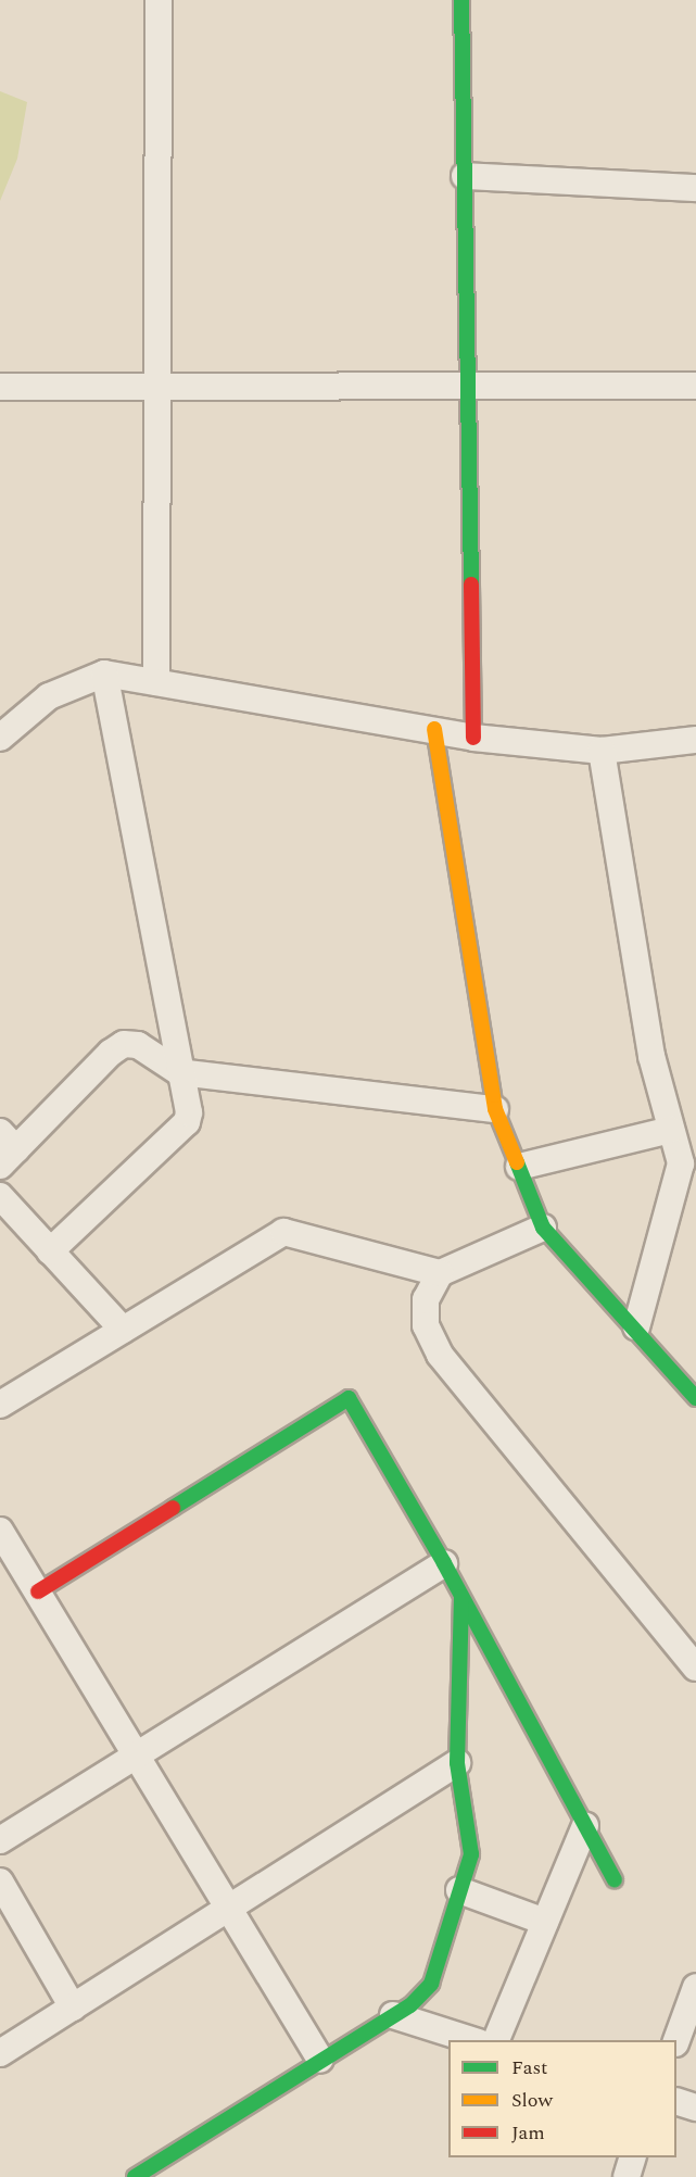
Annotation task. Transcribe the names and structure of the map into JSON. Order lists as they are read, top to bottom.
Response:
{
  "legend": ["Fast", "Slow", "Jam"]
}
